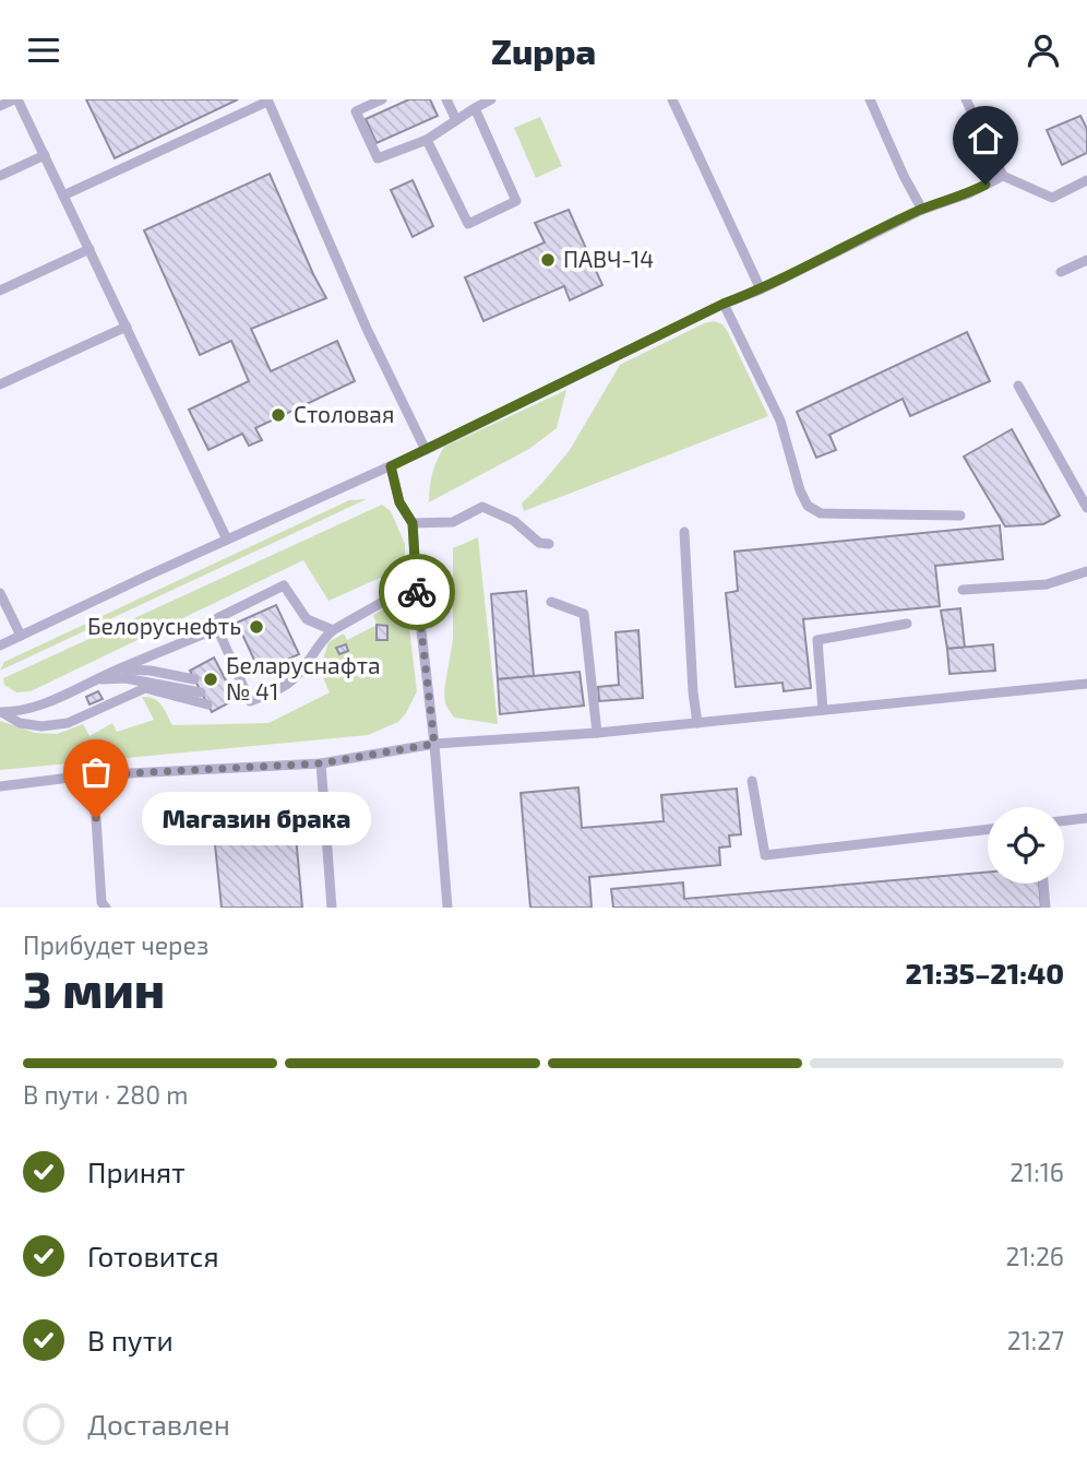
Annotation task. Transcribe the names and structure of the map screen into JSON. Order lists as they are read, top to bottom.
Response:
{
  "places": [
    "ПАВЧ-14",
    "Столовая",
    "Белоруснефть",
    "Беларуснафта № 41",
    "Магазин брака"
  ],
  "page": {
    "header": "Zuppa",
    "bubble": "Магазин брака",
    "heading": ["3 мин", "Прибудет через", "21:35–21:40"],
    "bar": "В пути · 280 m",
    "list": [
      ["Принят", "21:16"],
      ["Готовится", "21:26"],
      ["В пути", "21:27"],
      "Доставлен"
    ]
  }
}
